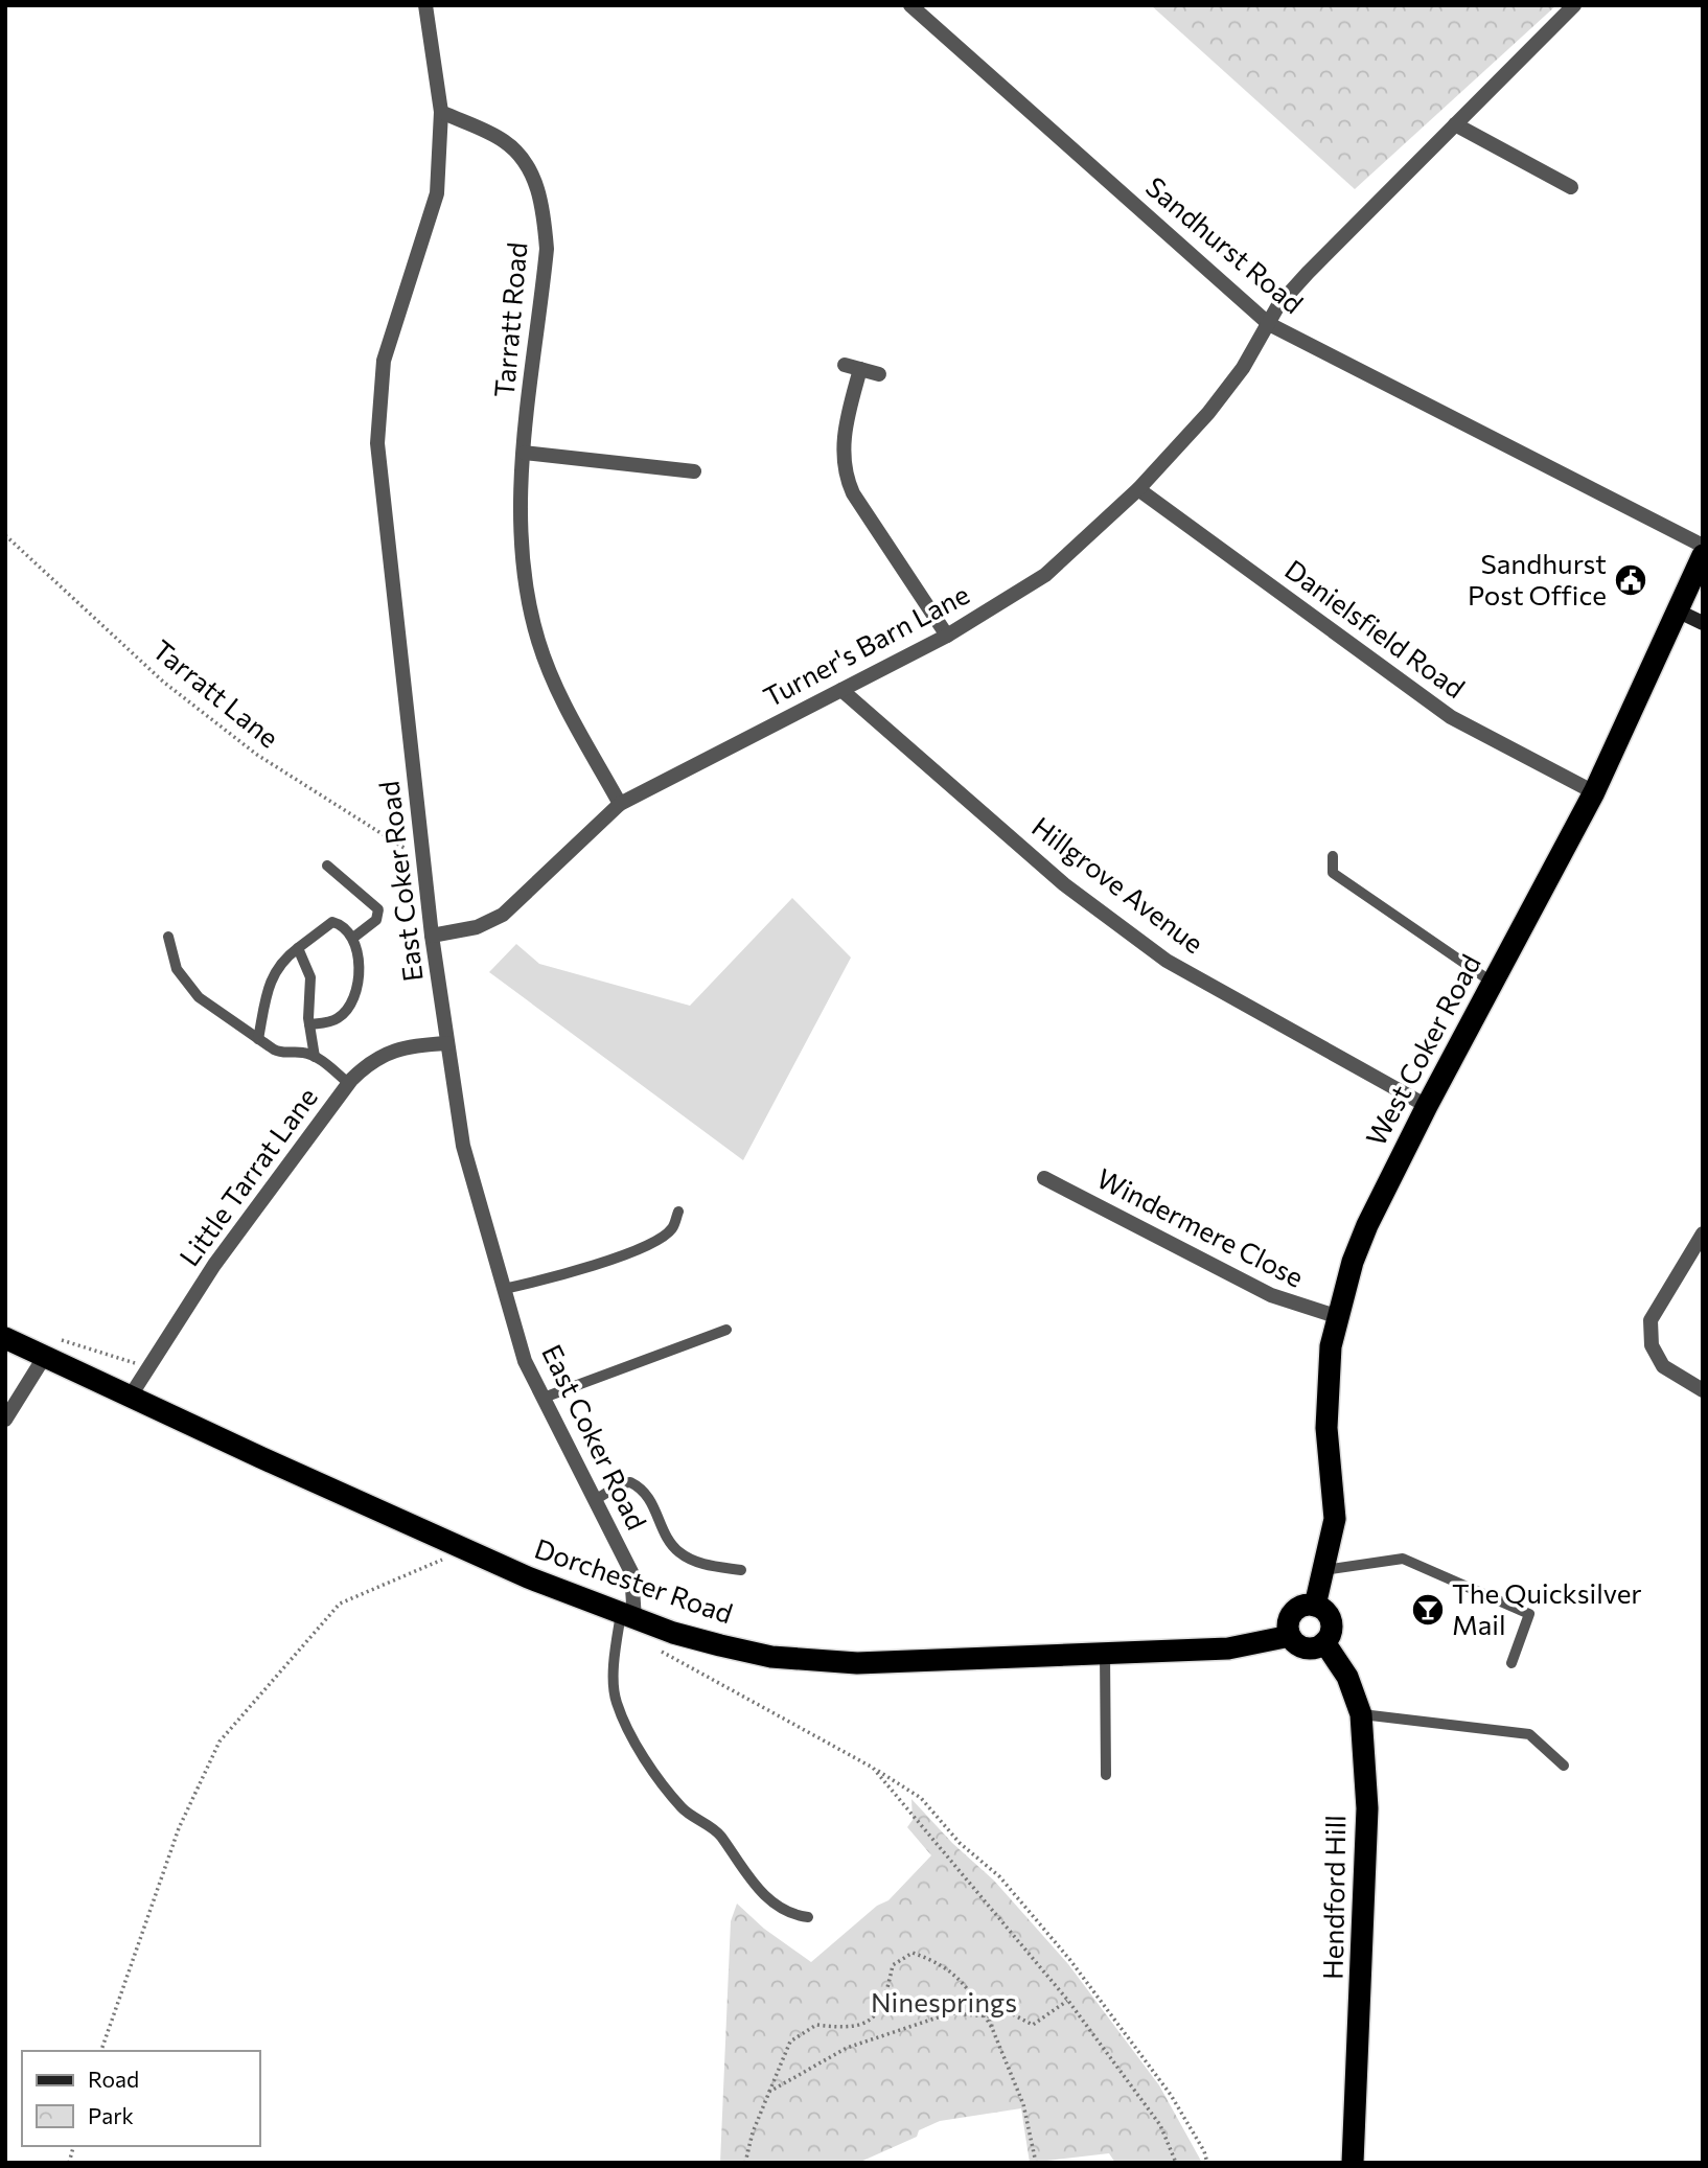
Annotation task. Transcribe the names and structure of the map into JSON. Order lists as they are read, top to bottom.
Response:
{
  "streets": {
    "highway": ["West Coker Road", "Dorchester Road", "Hendford Hill"],
    "street": [
      "Sandhurst Road",
      "Tarratt Road",
      "Danielsfield Road",
      "Turner's Barn Lane",
      "East Coker Road",
      "Hillgrove Avenue",
      "Little Tarrat Lane",
      "Windermere Close"
    ],
    "path": ["Tarratt Lane"]
  },
  "crossings": [
    ["Sandhurst Road", "Turner's Barn Lane"],
    ["Tarratt Road", "Turner's Barn Lane"],
    ["Tarratt Road", "East Coker Road"],
    ["Danielsfield Road", "Turner's Barn Lane"],
    ["Danielsfield Road", "West Coker Road"],
    ["Turner's Barn Lane", "East Coker Road"],
    ["Turner's Barn Lane", "Hillgrove Avenue"],
    ["Tarratt Lane", "East Coker Road"],
    ["East Coker Road", "Little Tarrat Lane"],
    ["East Coker Road", "Dorchester Road"],
    ["Hillgrove Avenue", "West Coker Road"],
    ["West Coker Road", "Windermere Close"],
    ["West Coker Road", "Dorchester Road"],
    ["West Coker Road", "Hendford Hill"],
    ["Little Tarrat Lane", "Dorchester Road"],
    ["Dorchester Road", "Hendford Hill"]
  ],
  "parks": ["Ninesprings"],
  "places": {
    "public building": ["Sandhurst Post Office"],
    "bar": ["The Quicksilver Mail"]
  },
  "legend": ["Road", "Park"]
}
